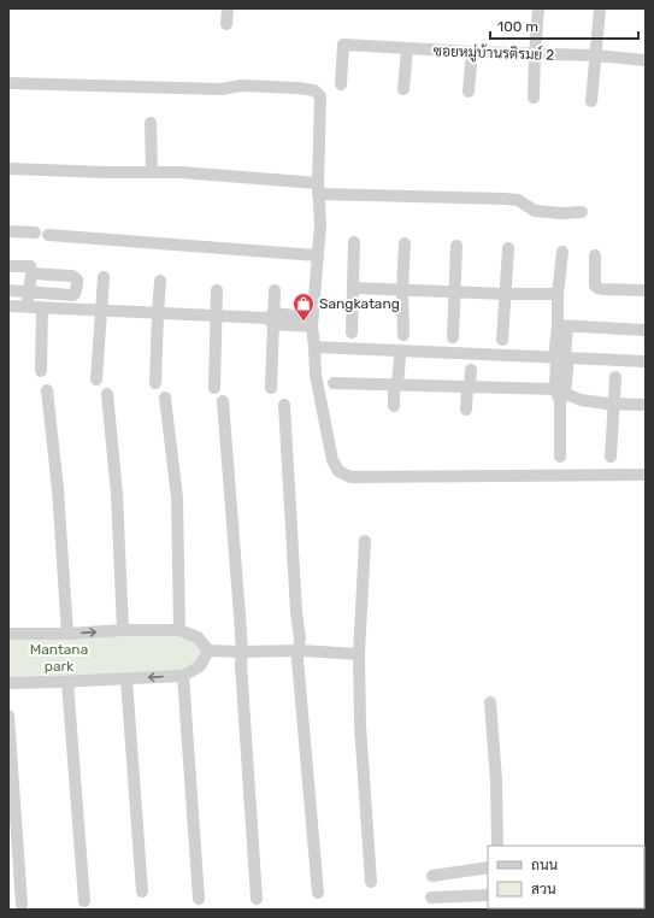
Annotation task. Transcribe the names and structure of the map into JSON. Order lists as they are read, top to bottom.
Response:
{
  "streets": {
    "street": ["ซอยหมู่บ้านรติรมย์ 2"]
  },
  "parks": ["Mantana park"],
  "places": {
    "shop": ["Sangkatang"]
  },
  "legend": ["ถนน", "สวน"],
  "scale_bar": "100 m"
}
